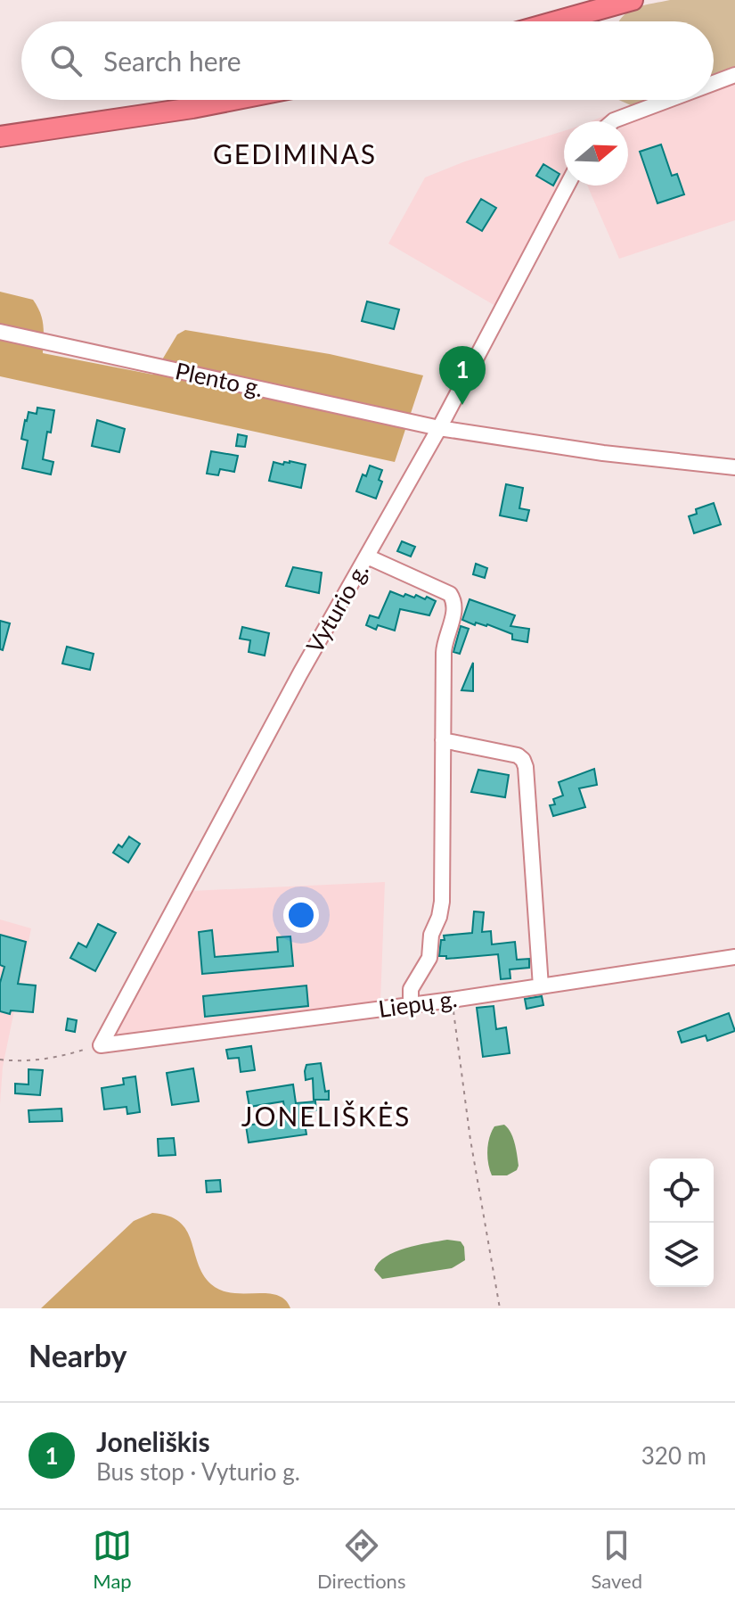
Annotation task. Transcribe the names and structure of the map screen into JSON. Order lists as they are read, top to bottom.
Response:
{
  "streets": {
    "street": ["Plento g.", "Vyturio g.", "Liepų g."]
  },
  "crossings": [
    ["Plento g.", "Vyturio g."],
    ["Vyturio g.", "Liepų g."]
  ],
  "districts": ["GEDIMINAS", "JONELIŠKĖS"],
  "north": "right",
  "page": {
    "search": "Search here",
    "pins": "1",
    "heading": "Nearby",
    "list": [
      {
        "mark": "1",
        "name": "Joneliškis",
        "note": "Bus stop · Vyturio g.",
        "value": "320 m"
      }
    ],
    "nav": ["Map", "Directions", "Saved"]
  }
}
